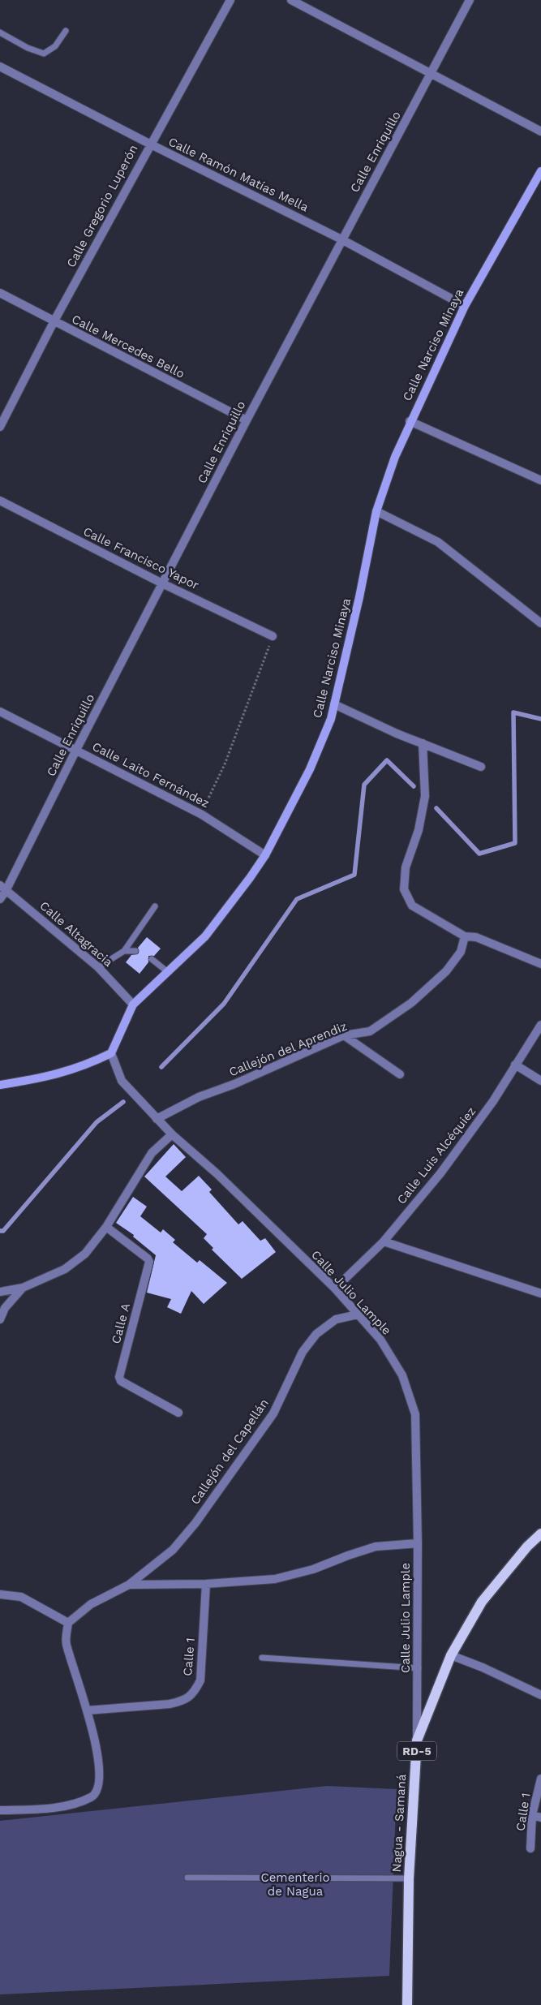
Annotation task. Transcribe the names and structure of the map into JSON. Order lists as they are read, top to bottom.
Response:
{
  "streets": {
    "main road": ["RD-5", "Nagua - Samaná"],
    "street": [
      "Calle Enriquillo",
      "Calle Ramón Matías Mella",
      "Calle Gregorio Luperón",
      "Calle Narciso Minaya",
      "Calle Mercedes Bello",
      "Calle Francisco Yapor",
      "Calle Laito Fernández",
      "Calle Altagracia",
      "Callejón del Aprendiz",
      "Calle Luis Alcéquiez",
      "Calle Julio Lample",
      "Calle A",
      "Callejón del Capellán",
      "Calle 1"
    ]
  },
  "crossings": [
    ["Calle Enriquillo", "Calle Ramón Matías Mella"],
    ["Calle Enriquillo", "Calle Mercedes Bello"],
    ["Calle Enriquillo", "Calle Francisco Yapor"],
    ["Calle Enriquillo", "Calle Laito Fernández"],
    ["Calle Enriquillo", "Calle Altagracia"],
    ["Calle Ramón Matías Mella", "Calle Gregorio Luperón"],
    ["Calle Ramón Matías Mella", "Calle Narciso Minaya"],
    ["Calle Gregorio Luperón", "Calle Mercedes Bello"],
    ["Calle Narciso Minaya", "Calle Laito Fernández"],
    ["Calle Narciso Minaya", "Calle Altagracia"],
    ["Calle Narciso Minaya", "Calle Julio Lample"],
    ["Callejón del Aprendiz", "Calle Julio Lample"],
    ["Calle Luis Alcéquiez", "Calle Julio Lample"],
    ["Calle Julio Lample", "Callejón del Capellán"],
    ["Calle Julio Lample", "Nagua - Samaná"]
  ],
  "parks": ["Cementerio de Nagua"]
}
